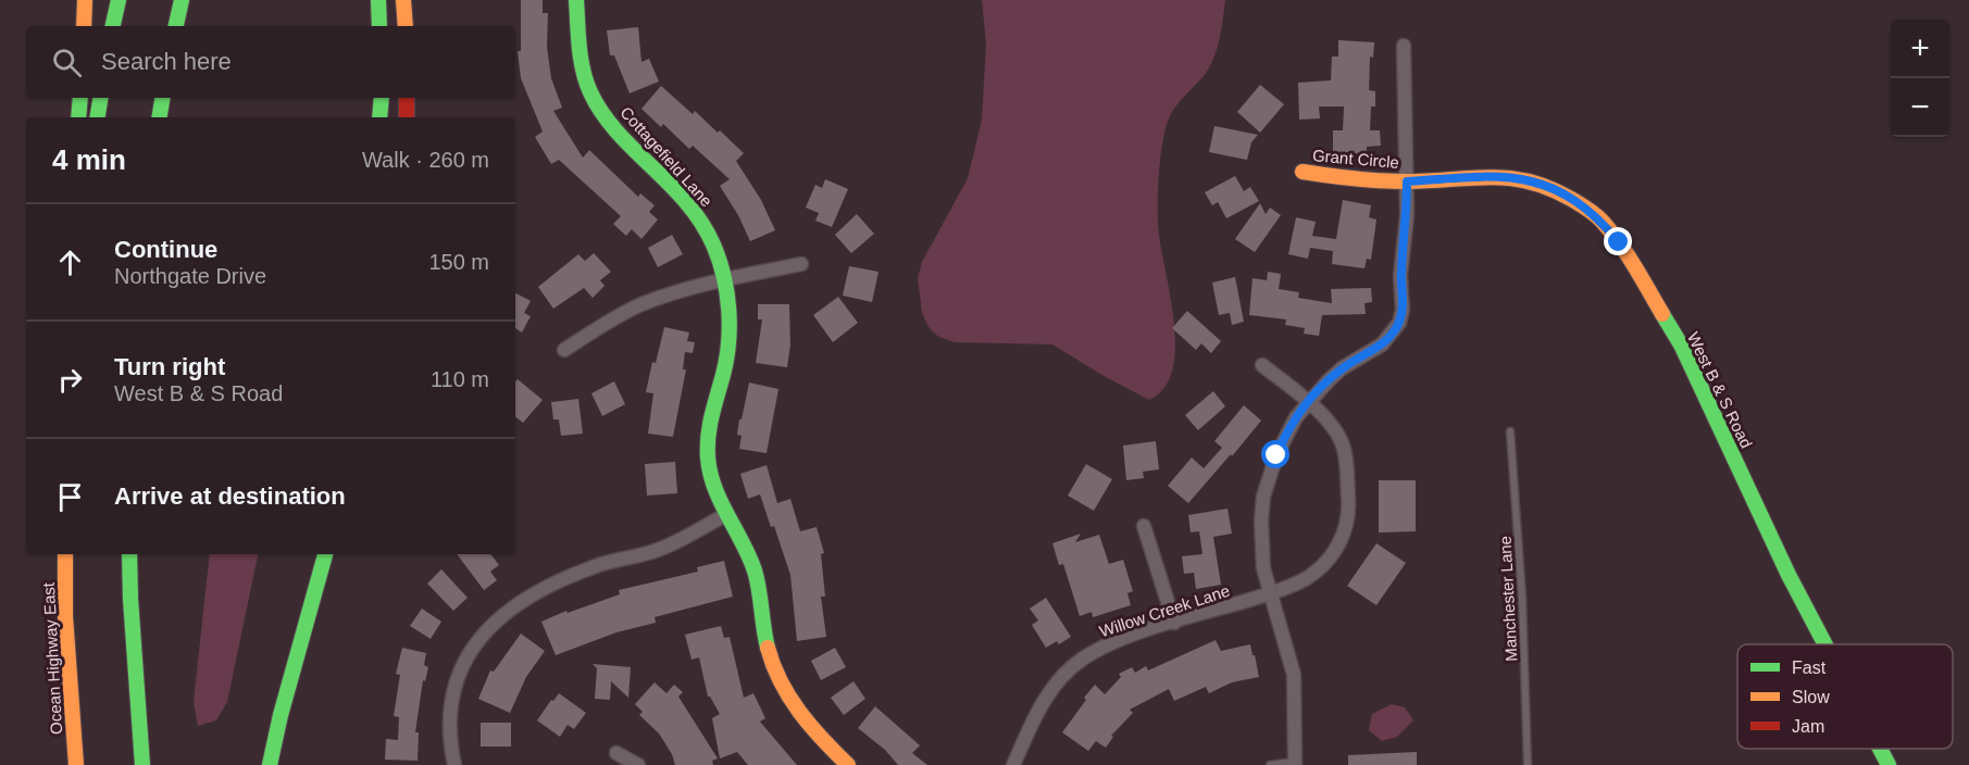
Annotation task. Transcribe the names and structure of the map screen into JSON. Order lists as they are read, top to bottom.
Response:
{
  "streets": {
    "main road": [
      "Cottagefield Lane",
      "Grant Circle",
      "West B & S Road",
      "Ocean Highway East"
    ],
    "street": ["Willow Creek Lane"],
    "lane": ["Manchester Lane"]
  },
  "crossings": [
    ["Grant Circle", "West B & S Road"]
  ],
  "legend": ["Fast", "Slow", "Jam"],
  "page": {
    "map_buttons": ["+", "−"],
    "search": "Search here",
    "heading": ["4 min", "Walk · 260 m"],
    "list": [
      ["Continue", "Northgate Drive", "150 m"],
      ["Turn right", "West B & S Road", "110 m"],
      "Arrive at destination"
    ]
  }
}
